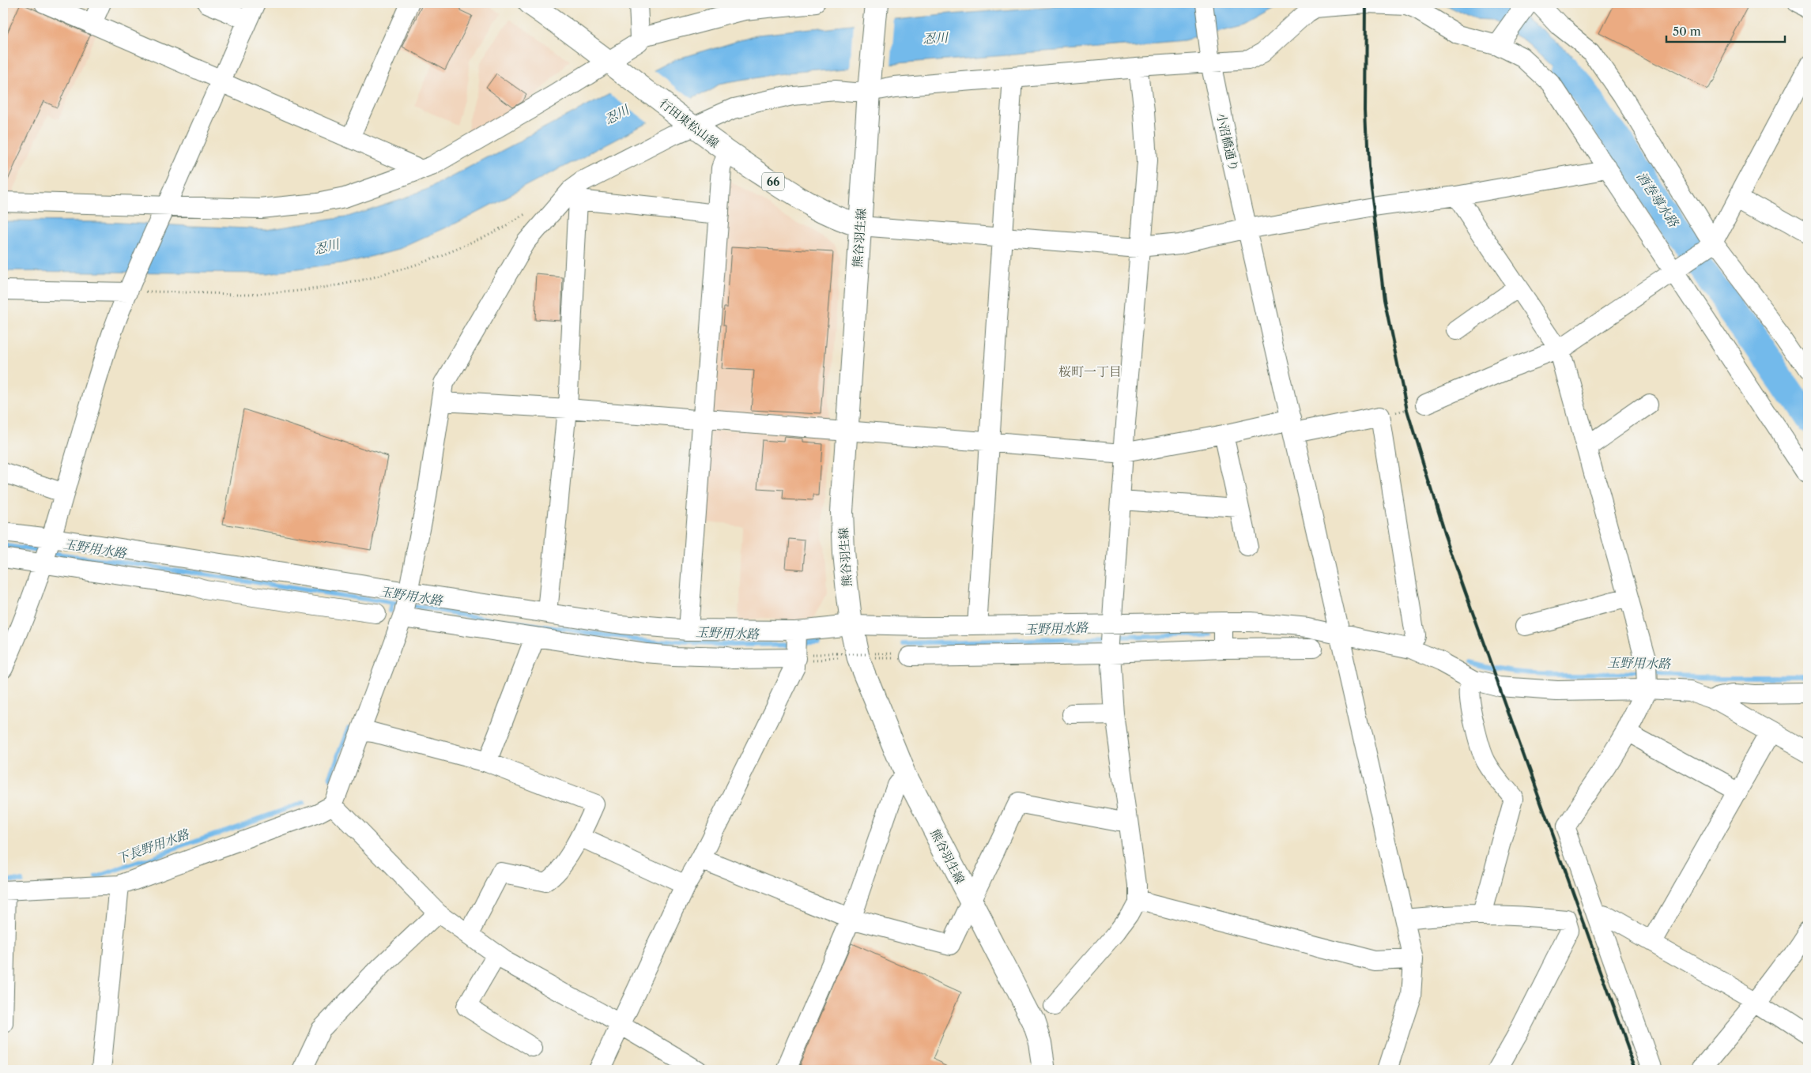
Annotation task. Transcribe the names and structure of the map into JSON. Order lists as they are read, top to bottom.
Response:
{
  "streets": {
    "main road": ["行田東松山線", "66", "熊谷羽生線"],
    "street": ["小沼橋通り"]
  },
  "crossings": [
    ["行田東松山線", "熊谷羽生線"]
  ],
  "districts": ["桜町一丁目"],
  "water": [
    "忍川",
    "酒巻導水路",
    "玉野用水路",
    "下長野用水路"
  ],
  "scale_bar": "50 m"
}
